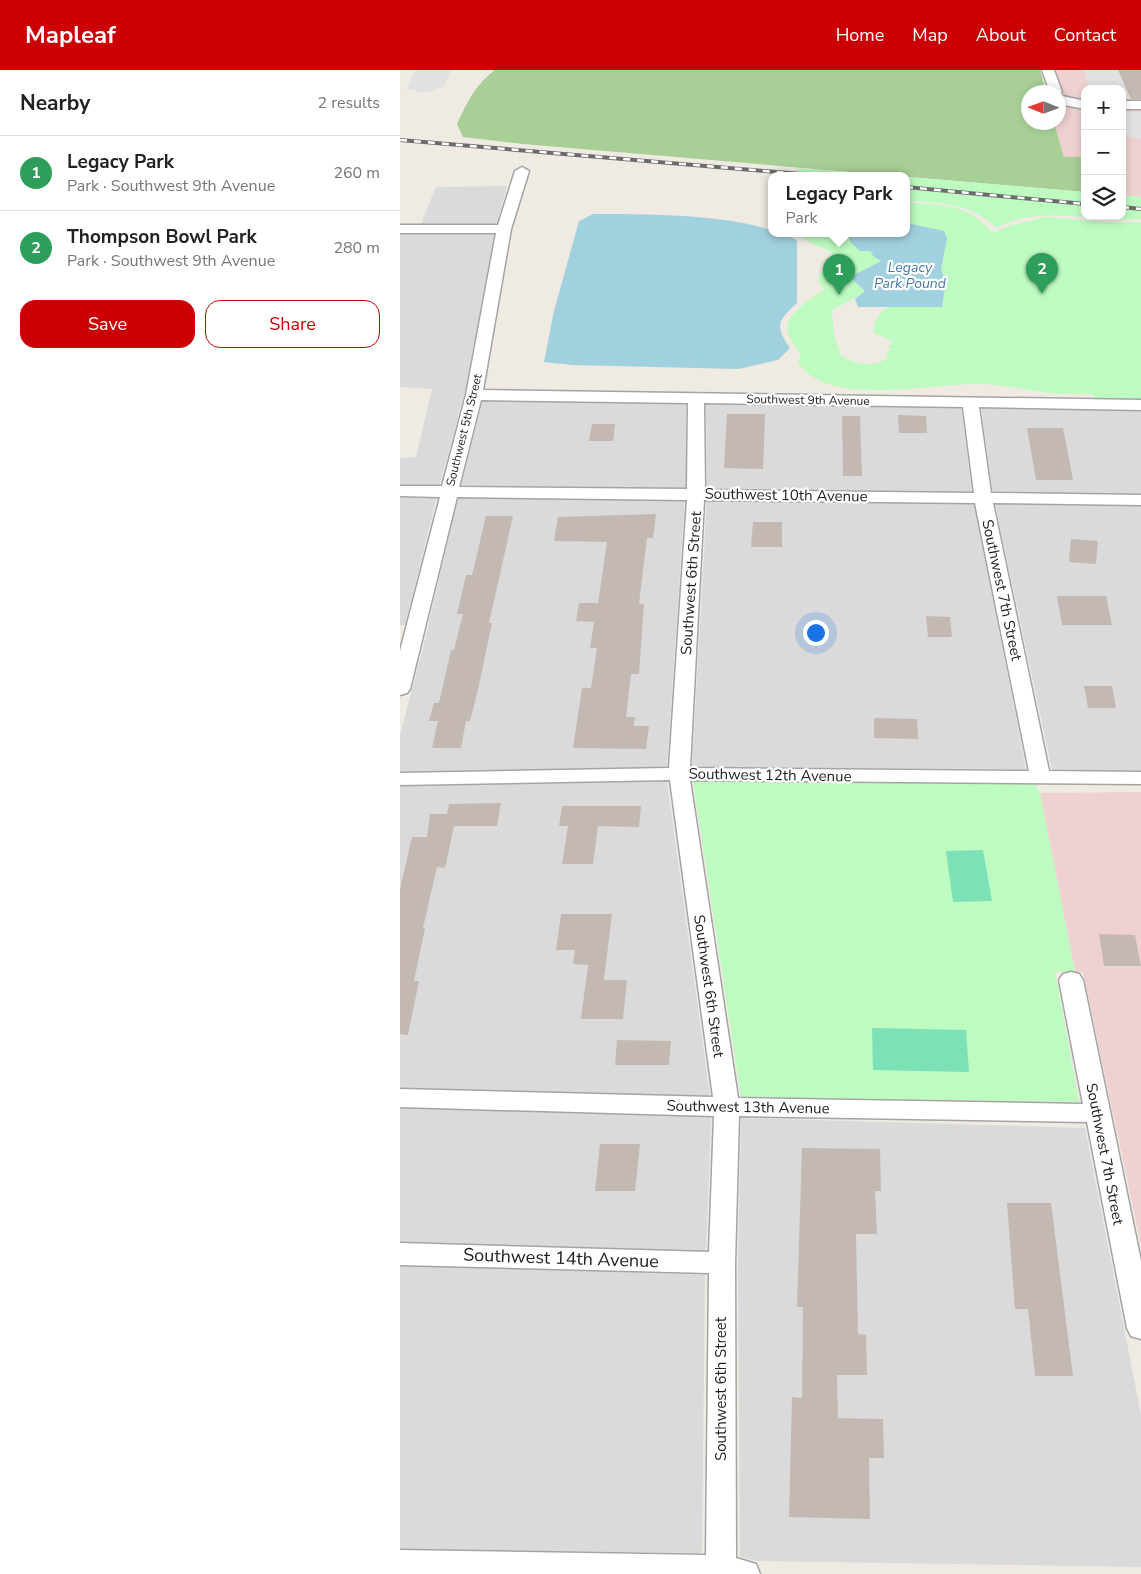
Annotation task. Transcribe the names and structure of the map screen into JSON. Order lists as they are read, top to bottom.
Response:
{
  "streets": {
    "street": [
      "Southwest 9th Avenue",
      "Southwest 5th Street",
      "Southwest 10th Avenue",
      "Southwest 6th Street",
      "Southwest 7th Street",
      "Southwest 12th Avenue",
      "Southwest 13th Avenue",
      "Southwest 14th Avenue"
    ]
  },
  "crossings": [
    ["Southwest 9th Avenue", "Southwest 5th Street"],
    ["Southwest 9th Avenue", "Southwest 6th Street"],
    ["Southwest 9th Avenue", "Southwest 7th Street"],
    ["Southwest 5th Street", "Southwest 10th Avenue"],
    ["Southwest 10th Avenue", "Southwest 6th Street"],
    ["Southwest 10th Avenue", "Southwest 7th Street"],
    ["Southwest 6th Street", "Southwest 12th Avenue"],
    ["Southwest 6th Street", "Southwest 13th Avenue"],
    ["Southwest 6th Street", "Southwest 14th Avenue"],
    ["Southwest 7th Street", "Southwest 12th Avenue"],
    ["Southwest 7th Street", "Southwest 13th Avenue"]
  ],
  "water": ["Legacy Park Pound"],
  "north": "left",
  "page": {
    "header": "Mapleaf",
    "nav": [
      "Home",
      "Map",
      "About",
      "Contact"
    ],
    "heading": ["Nearby", "2 results"],
    "map_buttons": ["+", "−"],
    "list": [
      {
        "mark": "1",
        "name": "Legacy Park",
        "note": "Park · Southwest 9th Avenue",
        "value": "260 m"
      },
      {
        "mark": "2",
        "name": "Thompson Bowl Park",
        "note": "Park · Southwest 9th Avenue",
        "value": "280 m"
      }
    ],
    "popup": ["Legacy Park", "Park"],
    "pins": ["2", "1"],
    "buttons": ["Save", "Share"]
  }
}
